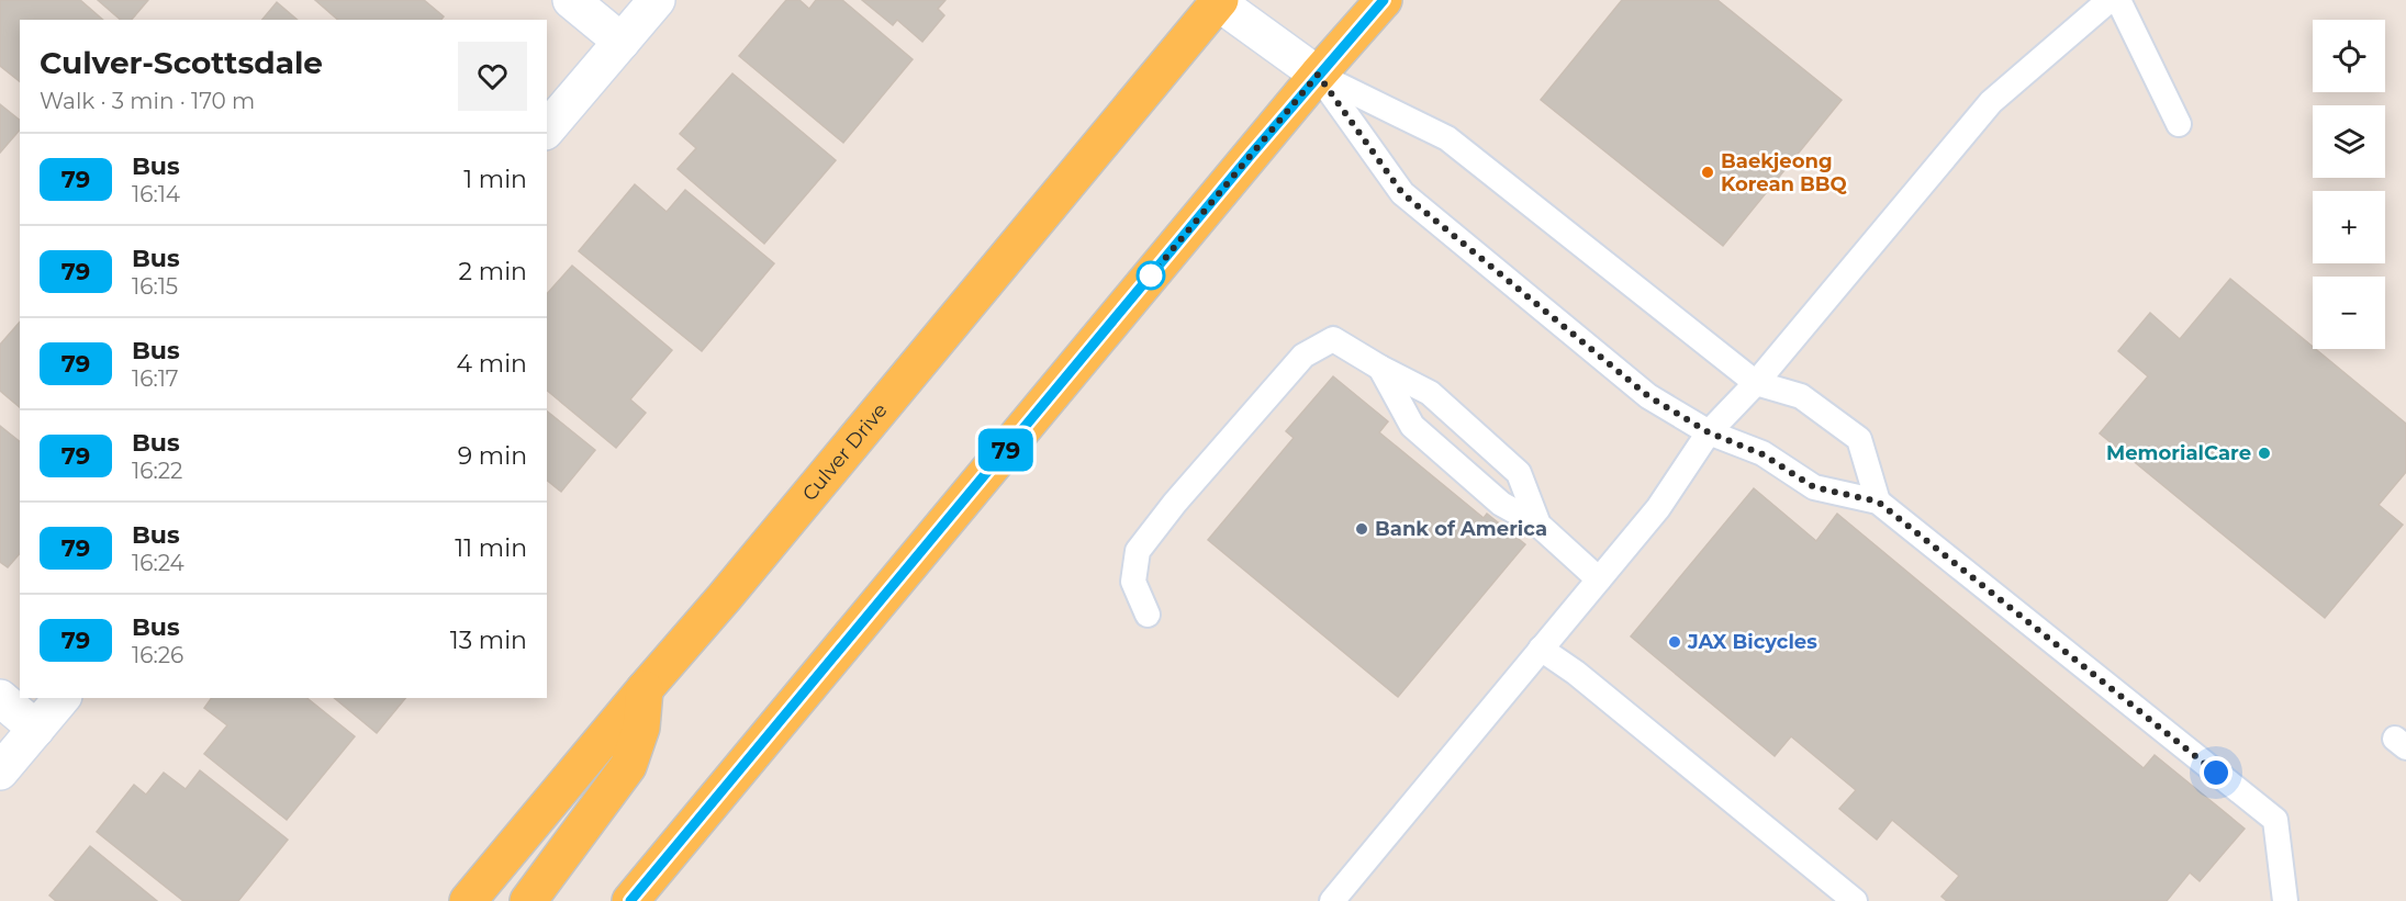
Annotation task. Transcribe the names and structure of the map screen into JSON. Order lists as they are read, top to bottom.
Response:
{
  "streets": {
    "main road": ["Culver Drive"]
  },
  "places": [
    "Baekjeong Korean BBQ",
    "MemorialCare",
    "Bank of America",
    "JAX Bicycles"
  ],
  "lines": ["bus line 79"],
  "page": {
    "on_map": "79",
    "map_buttons": ["+", "−"],
    "heading": ["Culver-Scottsdale", "Walk · 3 min · 170 m"],
    "list": [
      {
        "mark": "79",
        "name": "Bus",
        "note": "16:14",
        "value": "1 min"
      },
      {
        "mark": "79",
        "name": "Bus",
        "note": "16:15",
        "value": "2 min"
      },
      {
        "mark": "79",
        "name": "Bus",
        "note": "16:17",
        "value": "4 min"
      },
      {
        "mark": "79",
        "name": "Bus",
        "note": "16:22",
        "value": "9 min"
      },
      {
        "mark": "79",
        "name": "Bus",
        "note": "16:24",
        "value": "11 min"
      },
      {
        "mark": "79",
        "name": "Bus",
        "note": "16:26",
        "value": "13 min"
      }
    ]
  }
}
